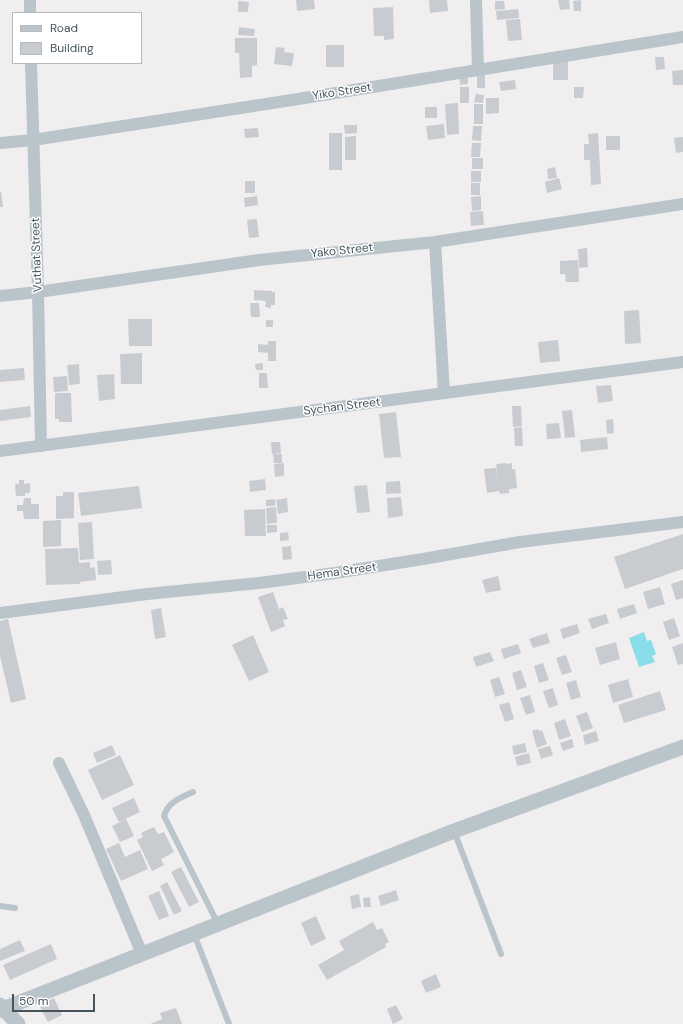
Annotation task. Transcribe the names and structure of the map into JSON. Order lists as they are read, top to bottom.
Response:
{
  "streets": {
    "street": [
      "Yiko Street",
      "Yako Street",
      "Vuthat Street",
      "Sychan Street",
      "Hema Street"
    ]
  },
  "crossings": [
    ["Yiko Street", "Vuthat Street"],
    ["Yako Street", "Vuthat Street"],
    ["Vuthat Street", "Sychan Street"]
  ],
  "legend": ["Road", "Building"],
  "scale_bar": "50 m"
}
